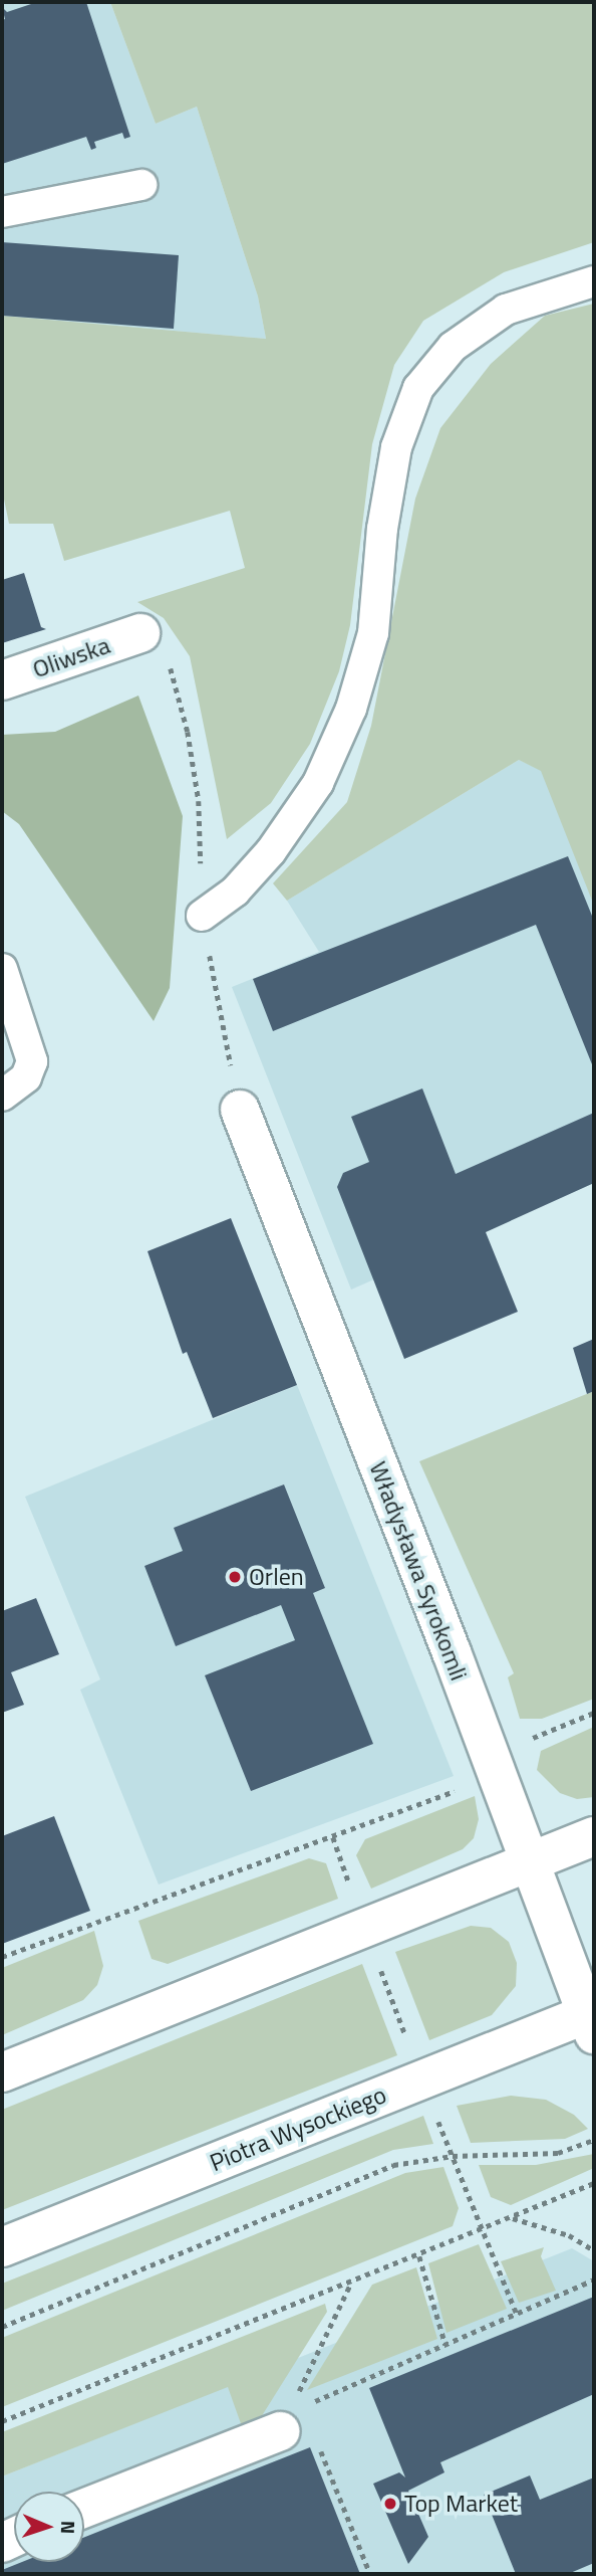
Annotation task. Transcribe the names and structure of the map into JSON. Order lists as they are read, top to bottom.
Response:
{
  "streets": {
    "street": ["Oliwska", "Władysława Syrokomli", "Piotra Wysockiego"]
  },
  "crossings": [
    ["Władysława Syrokomli", "Piotra Wysockiego"]
  ],
  "places": ["Orlen", "Top Market"],
  "north": "right"
}
